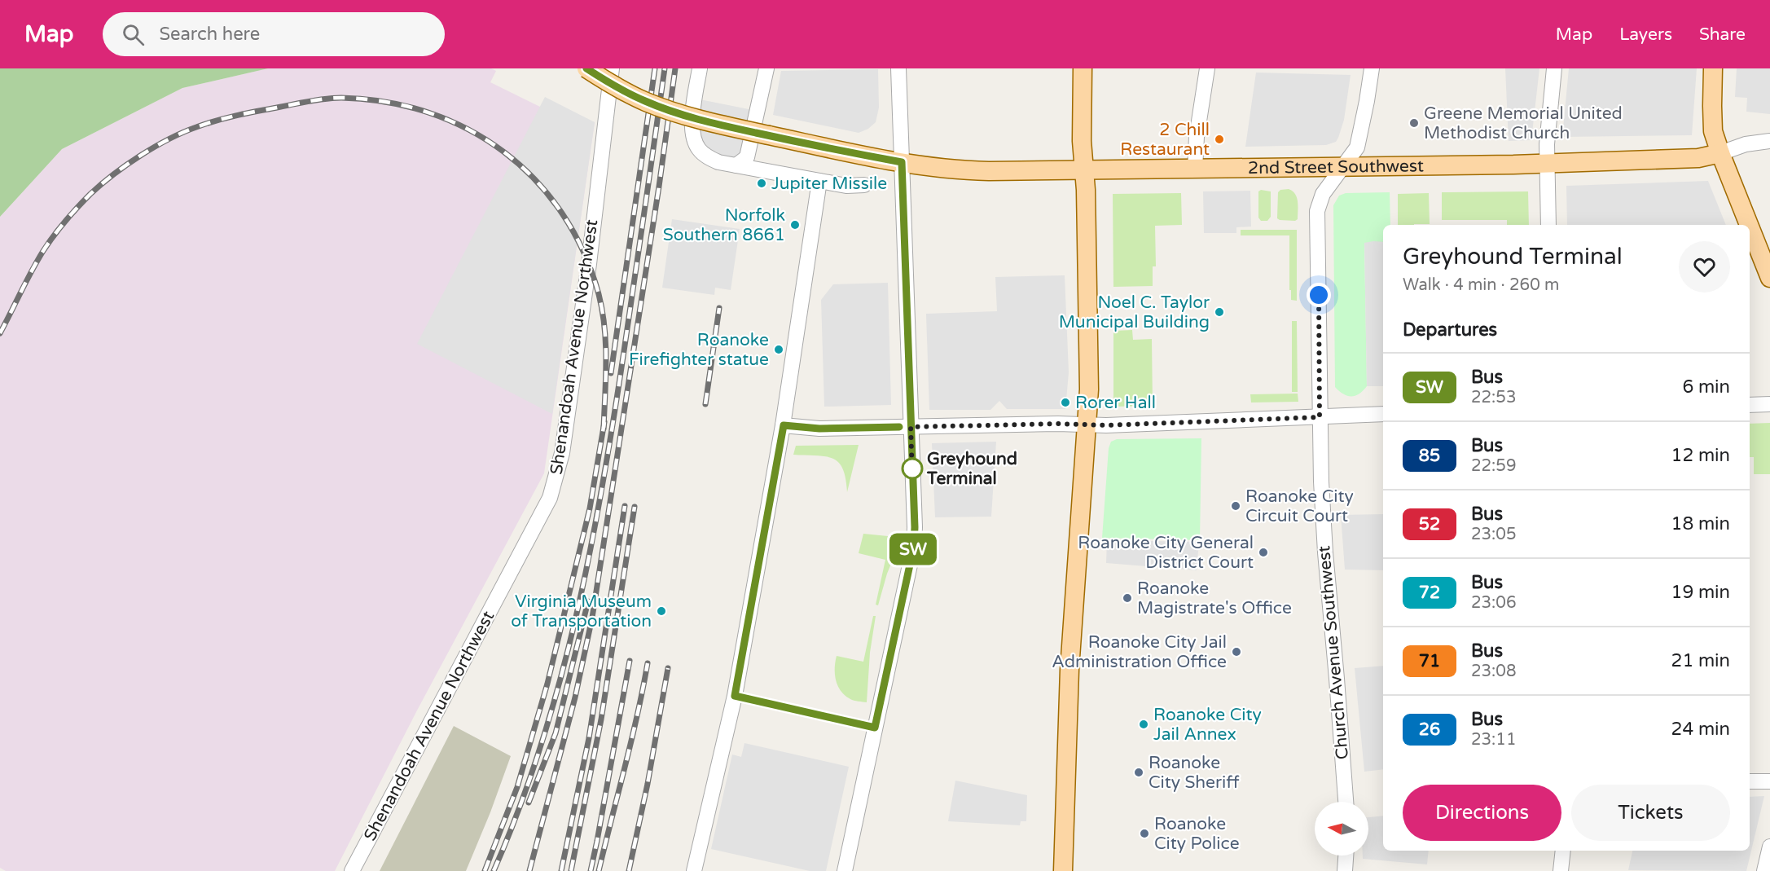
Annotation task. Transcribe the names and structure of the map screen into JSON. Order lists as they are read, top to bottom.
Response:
{
  "streets": {
    "main road": ["2nd Street Southwest"],
    "street": ["Shenandoah Avenue Northwest", "Church Avenue Southwest"]
  },
  "crossings": [
    ["2nd Street Southwest", "Church Avenue Southwest"]
  ],
  "places": [
    "Greene Memorial United Methodist Church",
    "2 Chill Restaurant",
    "Jupiter Missile",
    "Norfolk Southern 8661",
    "Noel C. Taylor Municipal Building",
    "Roanoke Firefighter statue",
    "Rorer Hall",
    "Greyhound Terminal",
    "Roanoke City Circuit Court",
    "Roanoke City General District Court",
    "Roanoke Magistrate's Office",
    "Virginia Museum of Transportation",
    "Roanoke City Jail Administration Office",
    "Roanoke City Jail Annex",
    "Roanoke City Sheriff",
    "Roanoke City Police"
  ],
  "lines": ["bus line SW"],
  "north": "left",
  "page": {
    "header": "Map",
    "search": "Search here",
    "nav": ["Map", "Layers", "Share"],
    "on_map": "SW",
    "heading": [
      ["Greyhound Terminal", "Walk · 4 min · 260 m"],
      "Departures"
    ],
    "list": [
      {
        "mark": "SW",
        "name": "Bus",
        "note": "22:53",
        "value": "6 min"
      },
      {
        "mark": "85",
        "name": "Bus",
        "note": "22:59",
        "value": "12 min"
      },
      {
        "mark": "52",
        "name": "Bus",
        "note": "23:05",
        "value": "18 min"
      },
      {
        "mark": "72",
        "name": "Bus",
        "note": "23:06",
        "value": "19 min"
      },
      {
        "mark": "71",
        "name": "Bus",
        "note": "23:08",
        "value": "21 min"
      },
      {
        "mark": "26",
        "name": "Bus",
        "note": "23:11",
        "value": "24 min"
      }
    ],
    "buttons": ["Directions", "Tickets"]
  }
}
